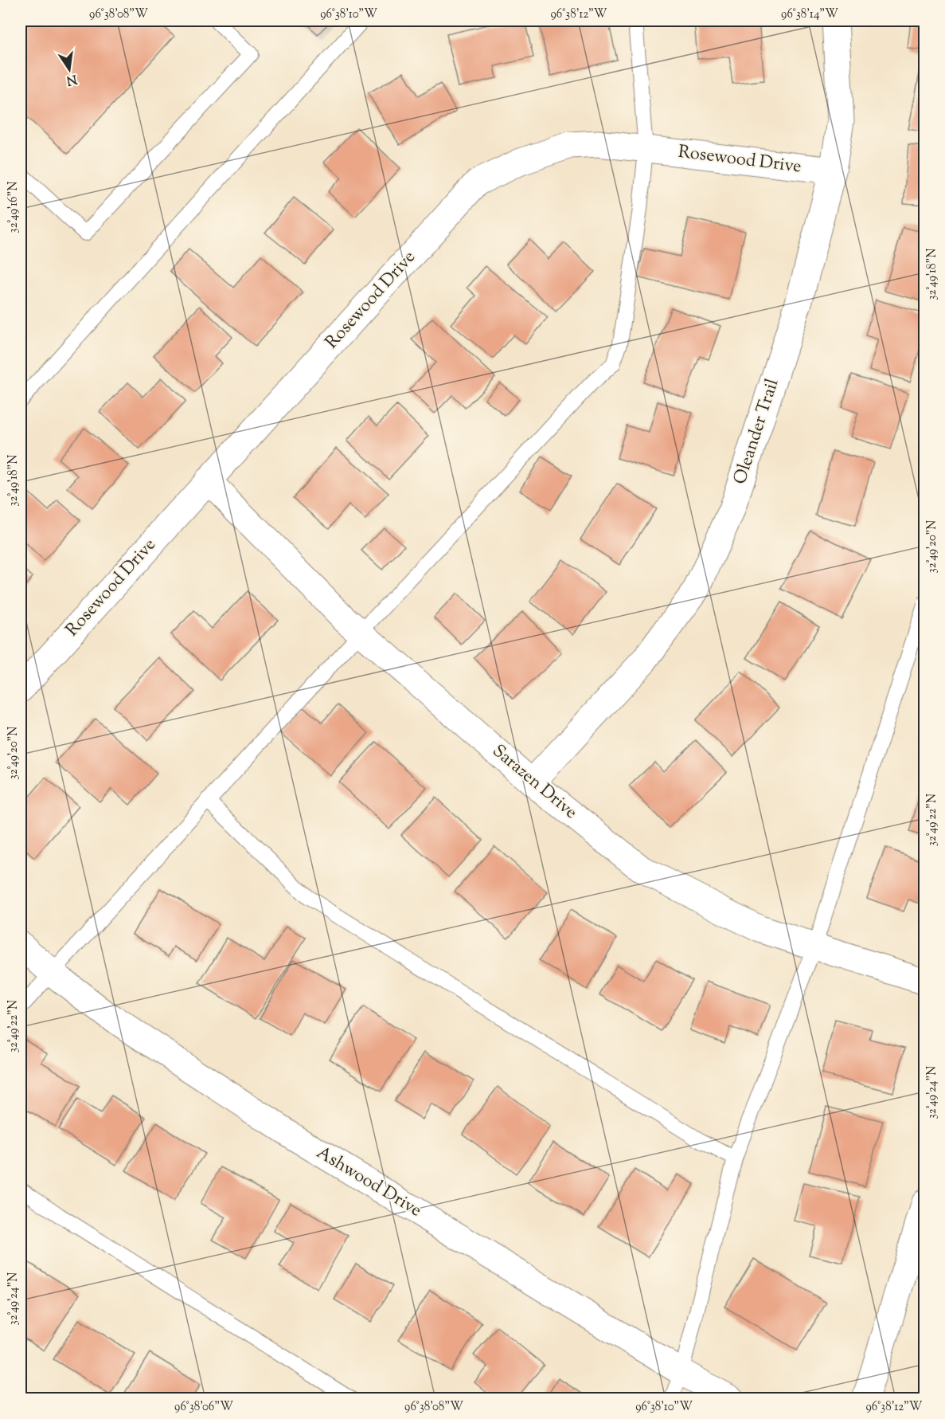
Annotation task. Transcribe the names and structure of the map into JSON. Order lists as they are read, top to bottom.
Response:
{
  "streets": {
    "street": [
      "Rosewood Drive",
      "Oleander Trail",
      "Sarazen Drive",
      "Ashwood Drive"
    ]
  },
  "crossings": [
    ["Rosewood Drive", "Oleander Trail"],
    ["Rosewood Drive", "Sarazen Drive"],
    ["Oleander Trail", "Sarazen Drive"]
  ],
  "north": "bottom",
  "coordinates": [
    "96°38'08\"W",
    "96°38'10\"W",
    "96°38'12\"W",
    "96°38'14\"W",
    "32°49'16\"N",
    "32°49'18\"N",
    "32°49'20\"N",
    "32°49'22\"N",
    "32°49'24\"N",
    "96°38'06\"W"
  ]
}
